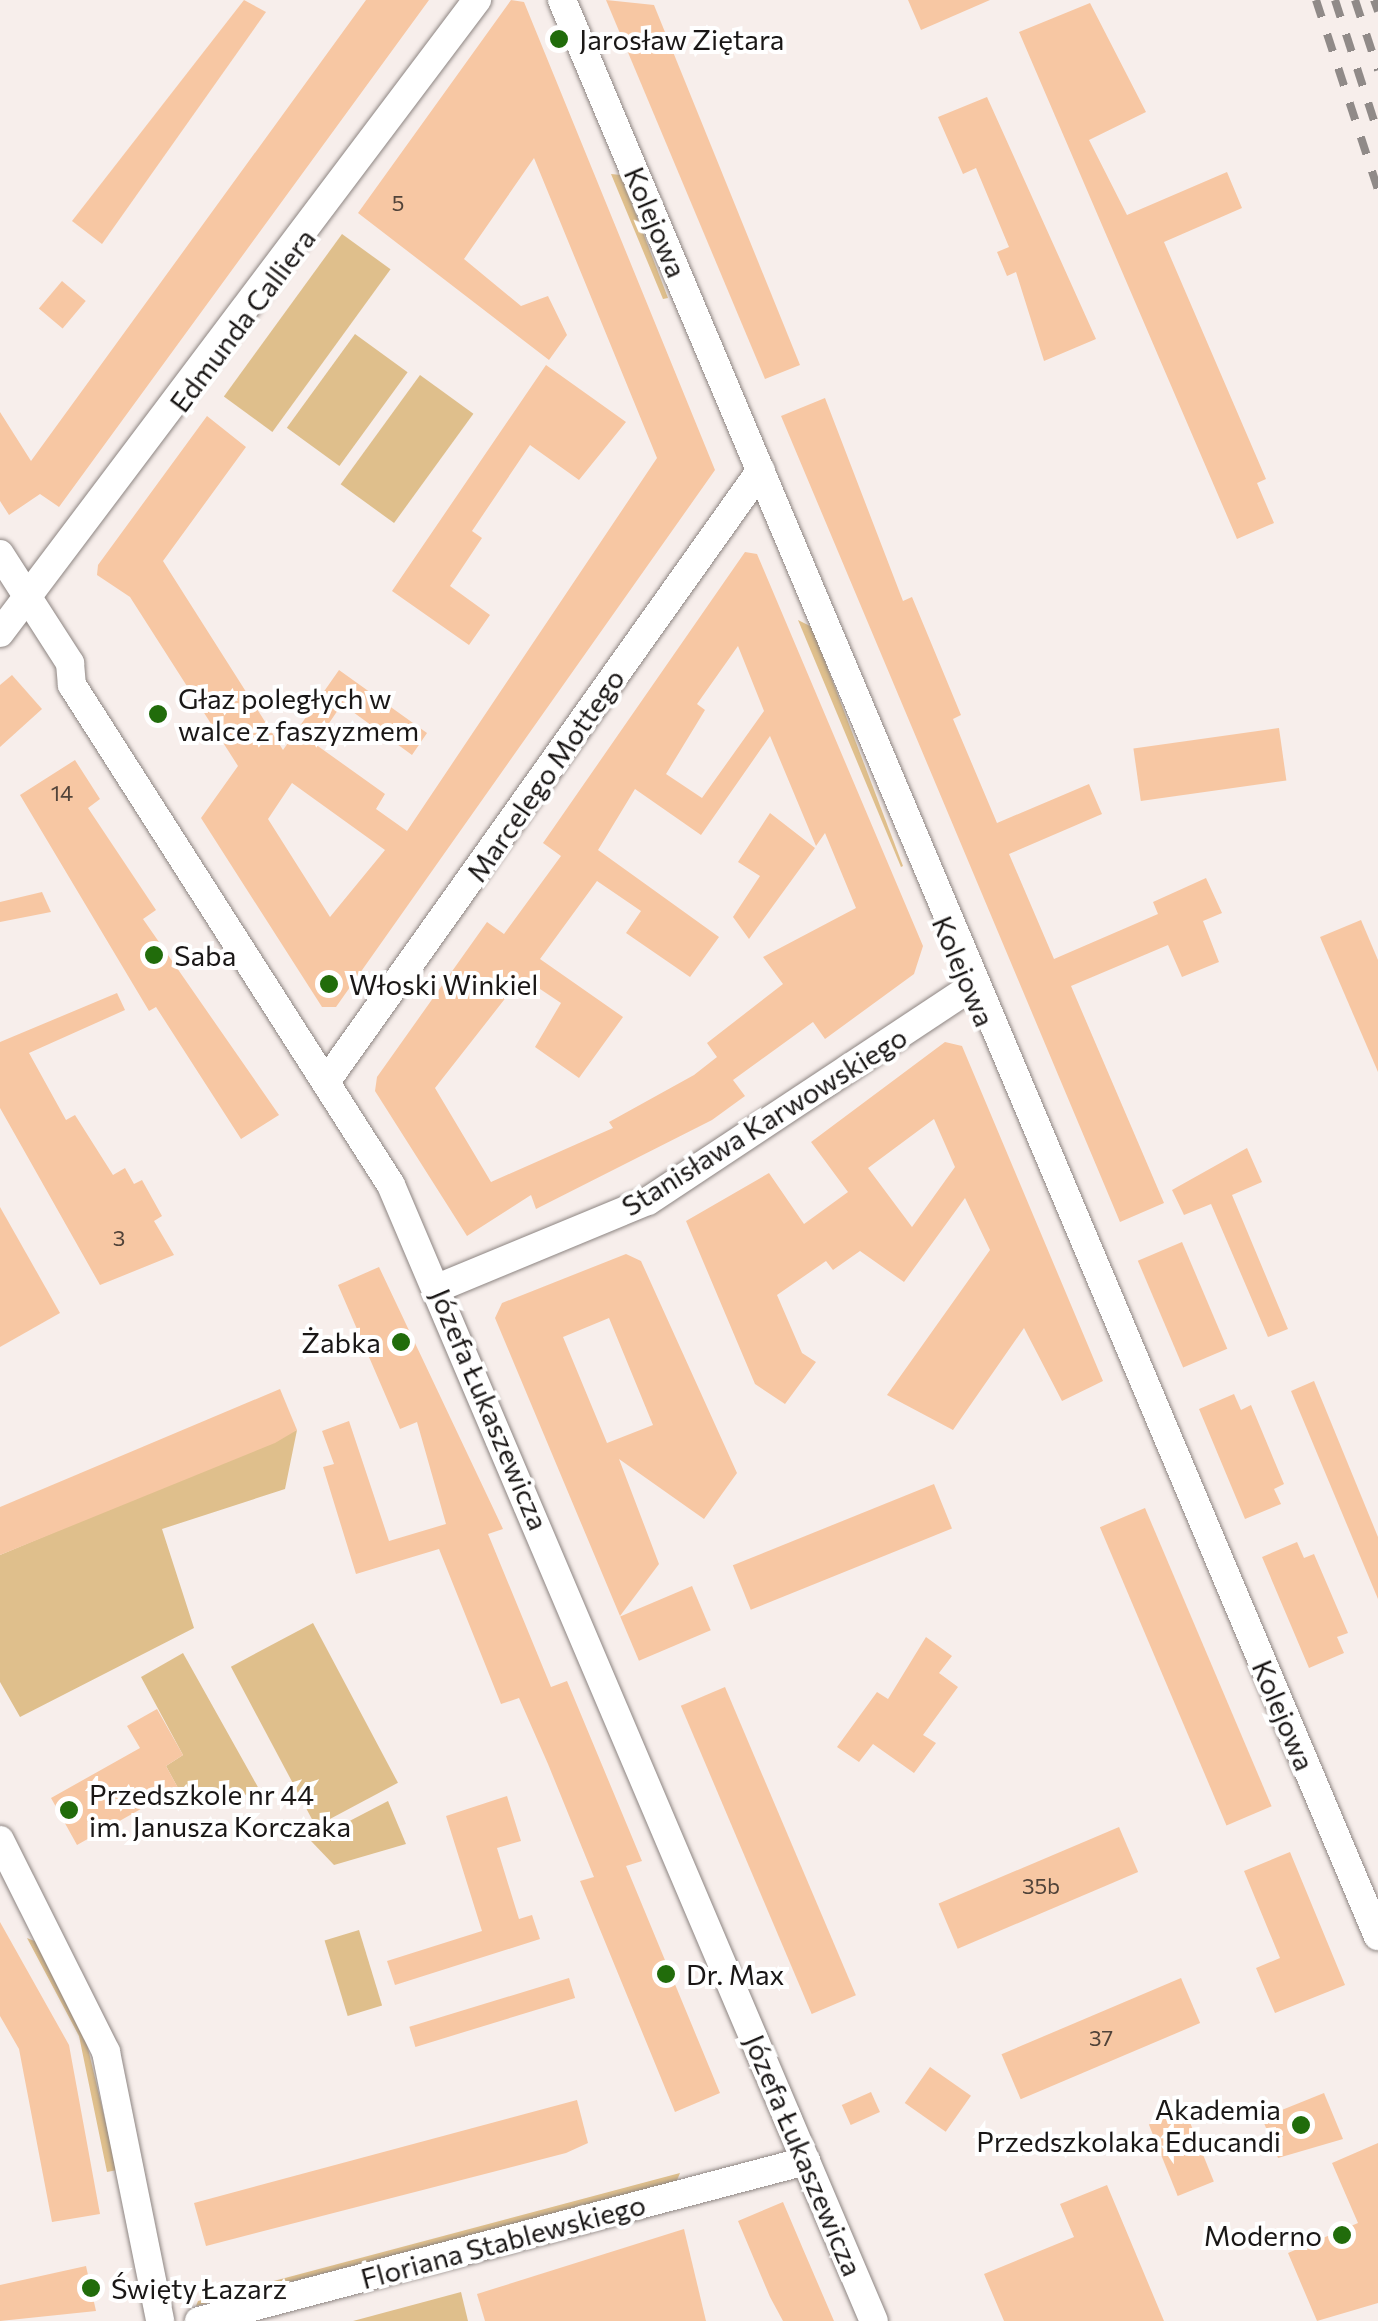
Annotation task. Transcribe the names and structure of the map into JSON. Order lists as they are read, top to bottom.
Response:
{
  "streets": {
    "street": [
      "Kolejowa",
      "Edmunda Calliera",
      "Marcelego Mottego",
      "Stanisława Karwowskiego",
      "Józefa Łukaszewicza",
      "Floriana Stablewskiego"
    ]
  },
  "crossings": [
    ["Kolejowa", "Marcelego Mottego"],
    ["Kolejowa", "Stanisława Karwowskiego"],
    ["Edmunda Calliera", "Józefa Łukaszewicza"],
    ["Marcelego Mottego", "Józefa Łukaszewicza"],
    ["Stanisława Karwowskiego", "Józefa Łukaszewicza"],
    ["Józefa Łukaszewicza", "Floriana Stablewskiego"]
  ],
  "places": [
    "Jarosław Ziętara",
    "Głaz poległych w walce z faszyzmem",
    "Saba",
    "Włoski Winkiel",
    "Żabka",
    "Przedszkole nr 44 im. Janusza Korczaka",
    "Dr. Max",
    "Akademia Przedszkolaka Educandi",
    "Moderno",
    "Święty Łazarz"
  ],
  "house_numbers": [
    "5",
    "14",
    "3",
    "35b",
    "37"
  ]
}
